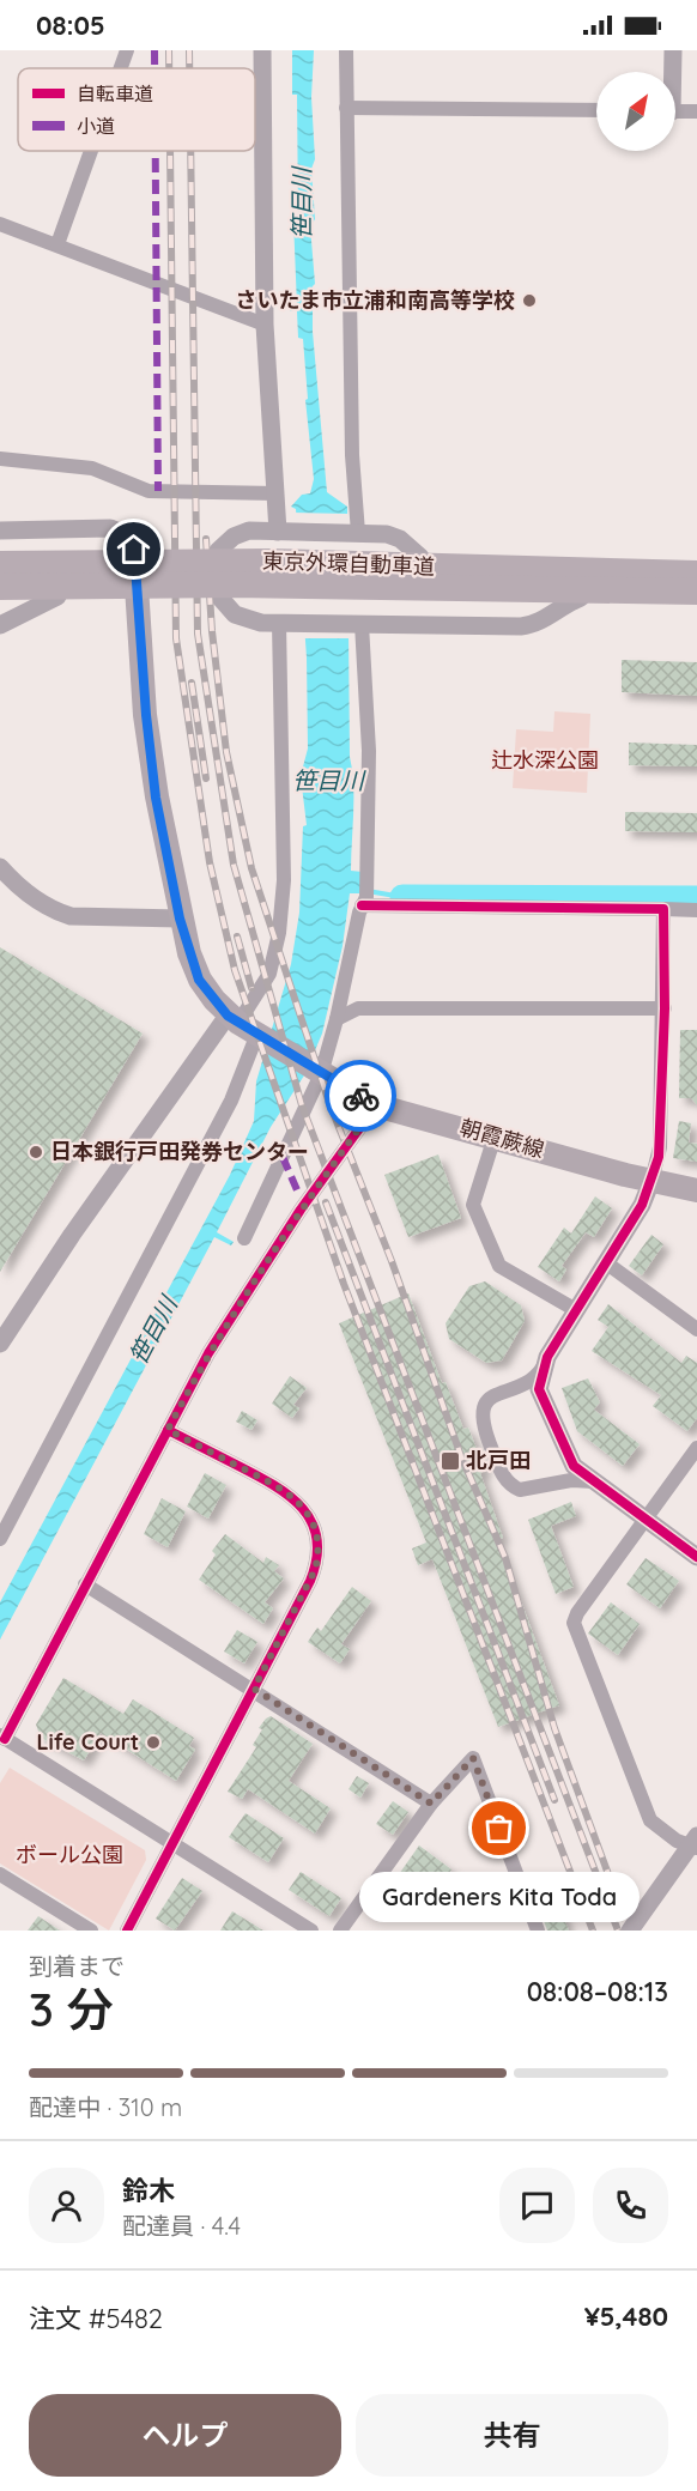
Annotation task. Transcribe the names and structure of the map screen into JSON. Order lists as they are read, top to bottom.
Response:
{
  "streets": {
    "highway": ["東京外環自動車道"],
    "main road": ["朝霞蕨線"]
  },
  "water": ["笹目川"],
  "parks": ["辻水深公園", "ボール公園"],
  "places": {
    "other": [
      "さいたま市立浦和南高等学校",
      "日本銀行戸田発券センター",
      "Life Court",
      "Gardeners Kita Toda"
    ],
    "transit": ["北戸田"]
  },
  "legend": ["自転車道", "小道"],
  "north": "top right",
  "page": {
    "status": "08:05",
    "bubble": "Gardeners Kita Toda",
    "heading": ["3 分", "到着まで", "08:08–08:13"],
    "panel": [
      "鈴木",
      "配達員 · 4.4",
      "注文 #5482",
      "¥5,480"
    ],
    "bar": "配達中 · 310 m",
    "buttons": ["ヘルプ", "共有"]
  }
}
